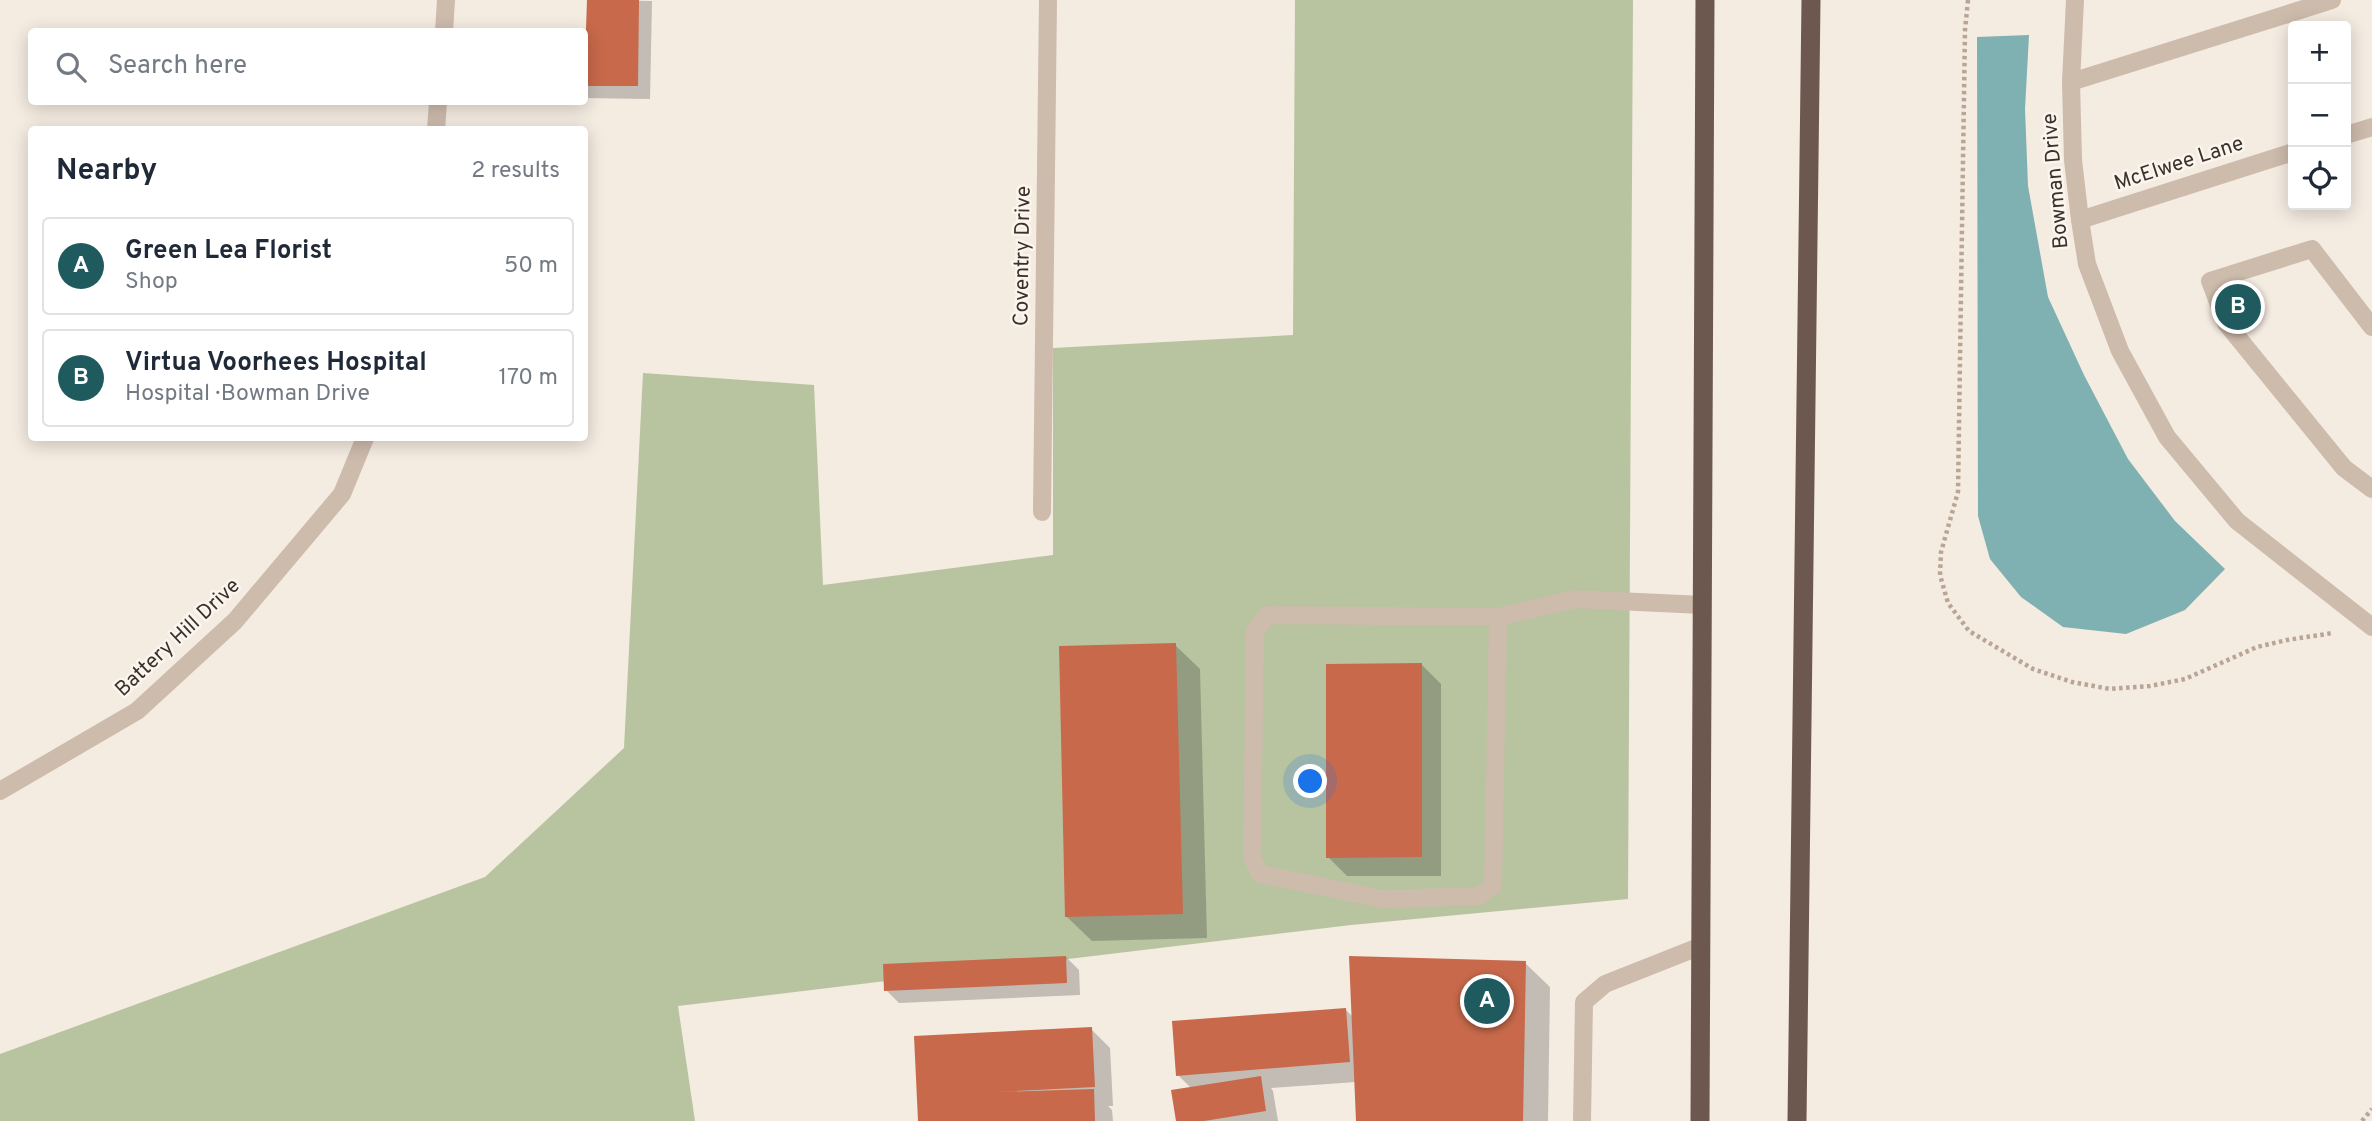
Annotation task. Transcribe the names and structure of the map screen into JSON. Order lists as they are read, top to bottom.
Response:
{
  "streets": {
    "street": [
      "McElwee Lane",
      "Bowman Drive",
      "Coventry Drive",
      "Battery Hill Drive"
    ]
  },
  "crossings": [
    ["McElwee Lane", "Bowman Drive"]
  ],
  "page": {
    "map_buttons": ["+", "−"],
    "search": "Search here",
    "heading": ["Nearby", "2 results"],
    "list": [
      {
        "mark": "A",
        "name": "Green Lea Florist",
        "note": "Shop",
        "value": "50 m"
      },
      {
        "mark": "B",
        "name": "Virtua Voorhees Hospital",
        "note": "Hospital · Bowman Drive",
        "value": "170 m"
      }
    ],
    "pins": ["B", "A"]
  }
}
